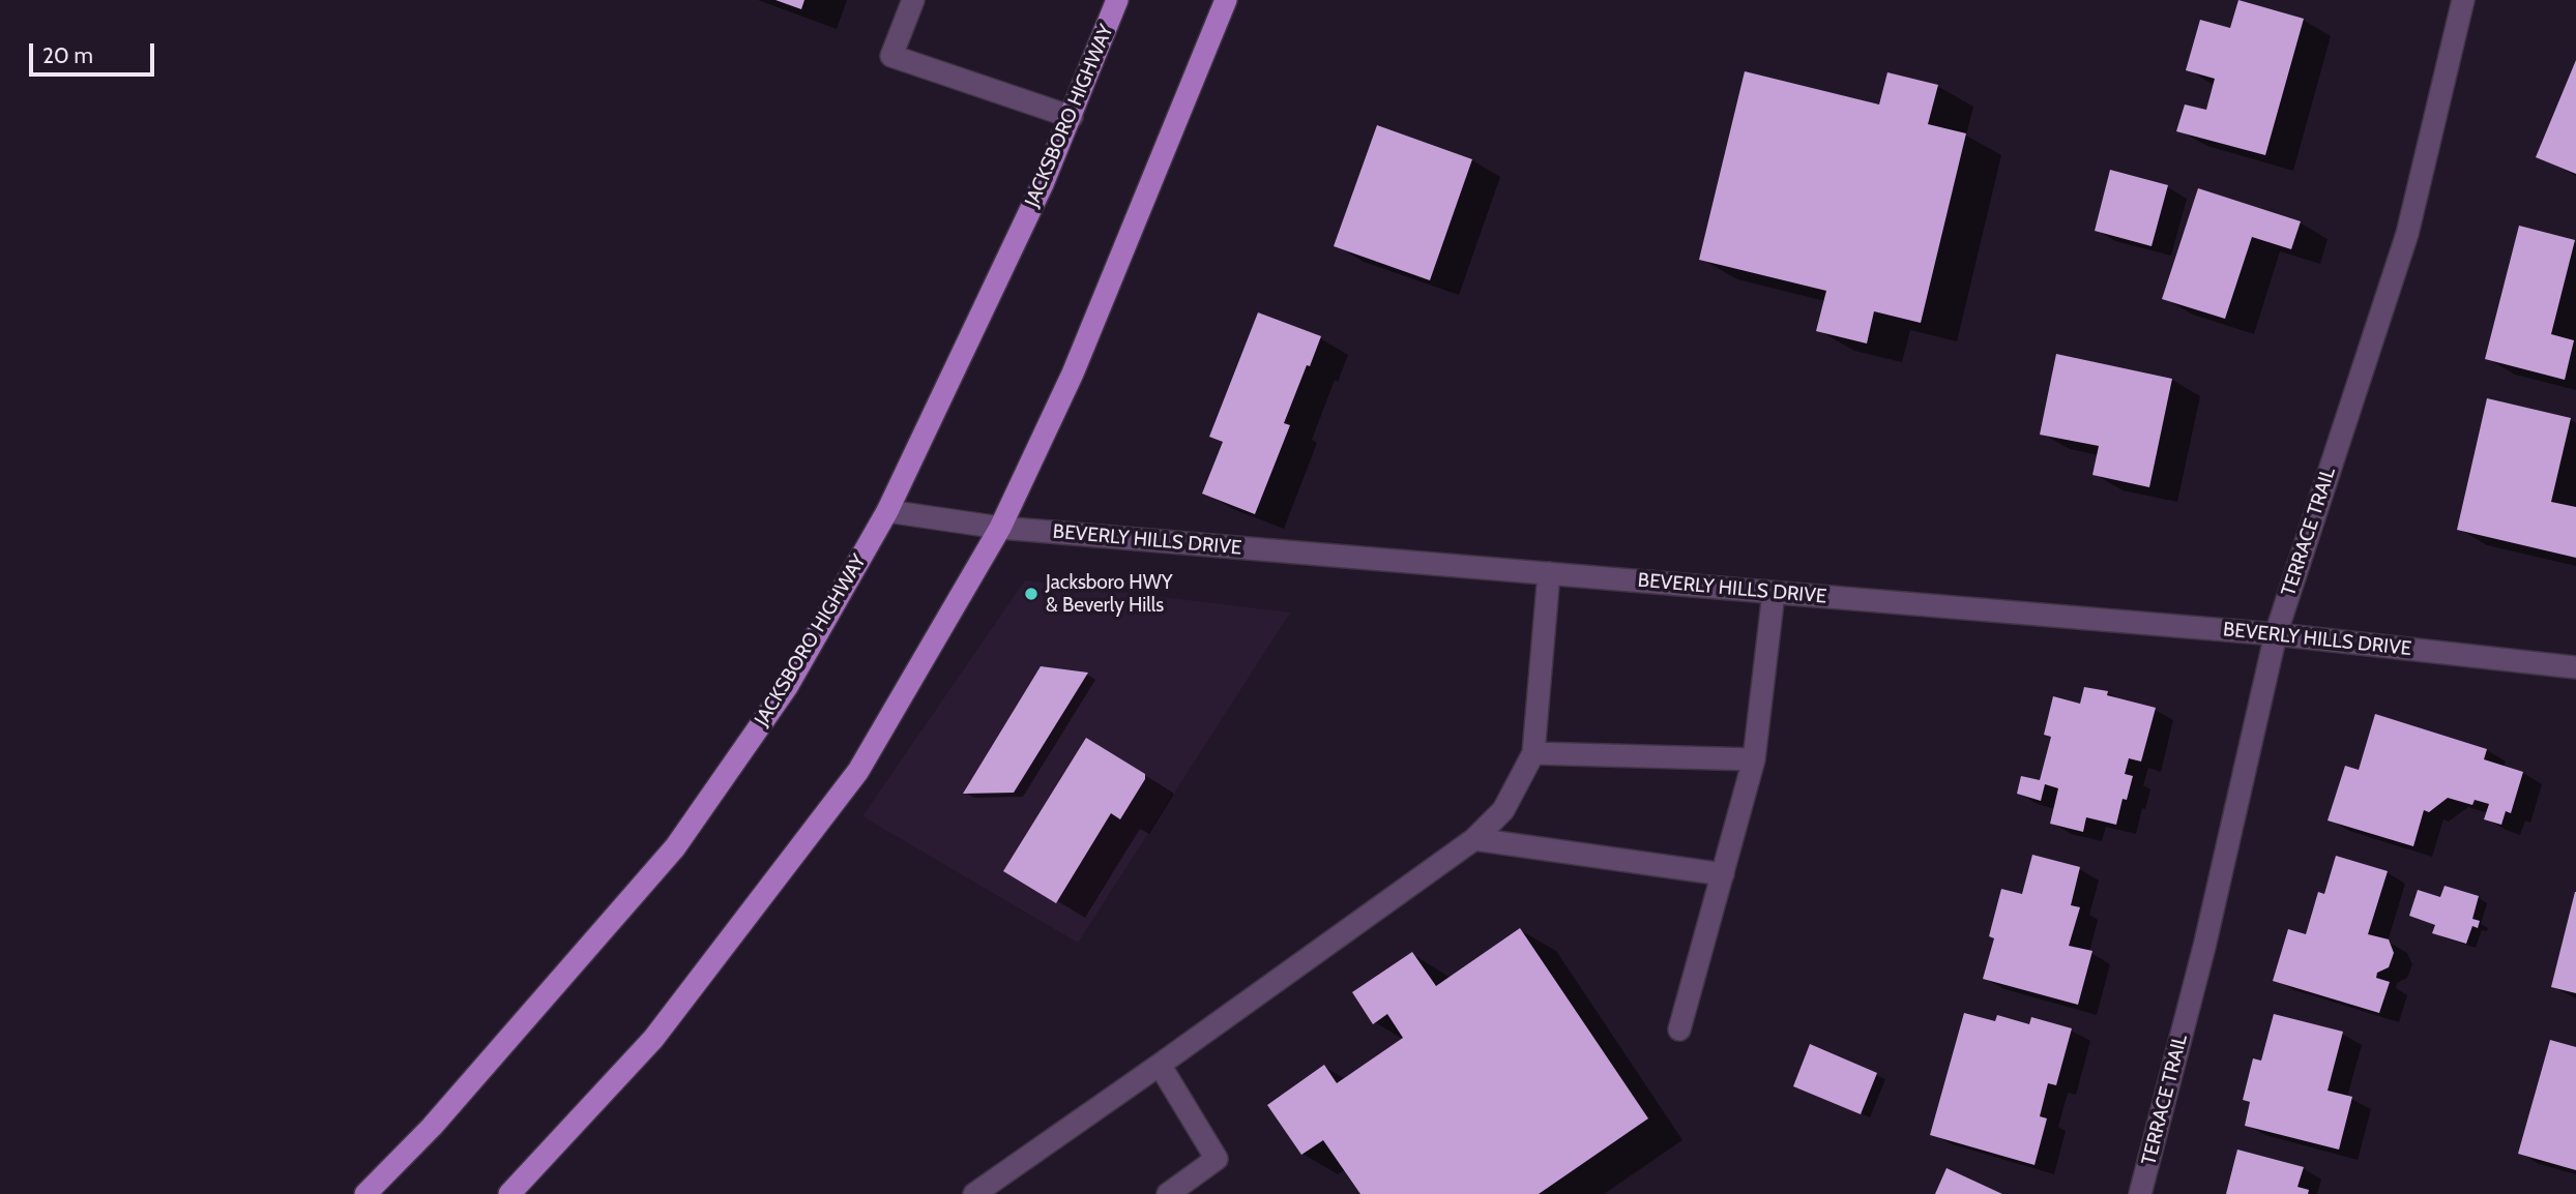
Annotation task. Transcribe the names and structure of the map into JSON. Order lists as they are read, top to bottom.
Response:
{
  "streets": {
    "main road": ["JACKSBORO HIGHWAY"],
    "street": ["TERRACE TRAIL", "BEVERLY HILLS DRIVE"]
  },
  "crossings": [
    ["JACKSBORO HIGHWAY", "BEVERLY HILLS DRIVE"],
    ["TERRACE TRAIL", "BEVERLY HILLS DRIVE"]
  ],
  "places": ["Jacksboro HWY & Beverly Hills"],
  "scale_bar": "20 m"
}
